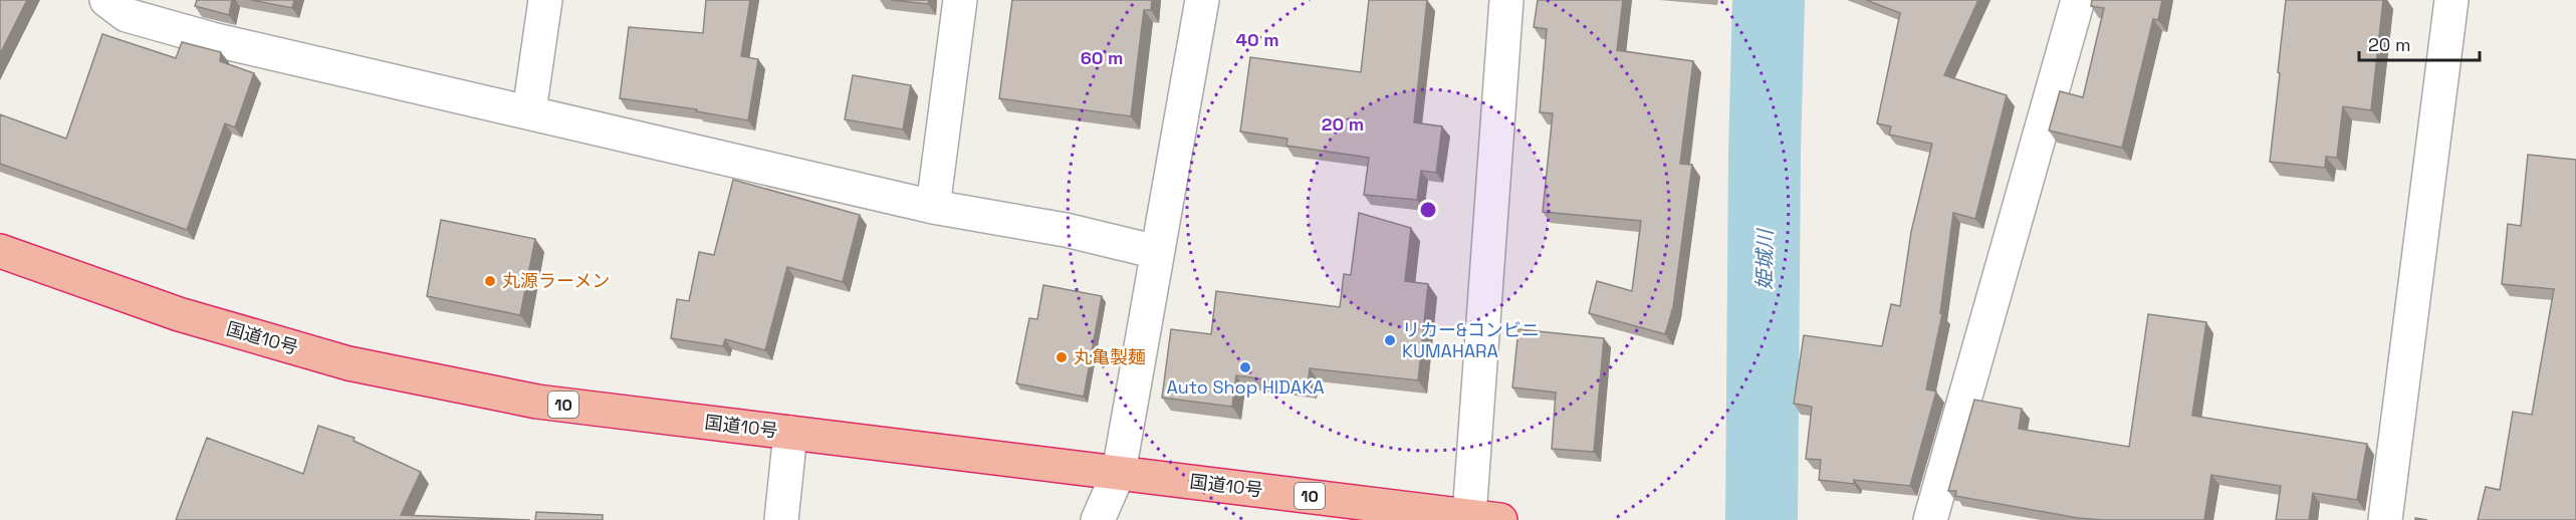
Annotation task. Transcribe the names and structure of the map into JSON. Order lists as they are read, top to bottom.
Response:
{
  "streets": {
    "highway": ["国道10号", "10"]
  },
  "water": ["姫城川"],
  "places": [
    "丸源ラーメン",
    "リカー&コンビニ KUMAHARA",
    "丸亀製麺",
    "Auto Shop HIDAKA"
  ],
  "scale_bar": "20 m",
  "rings": ["40 m", "60 m", "20 m"]
}
